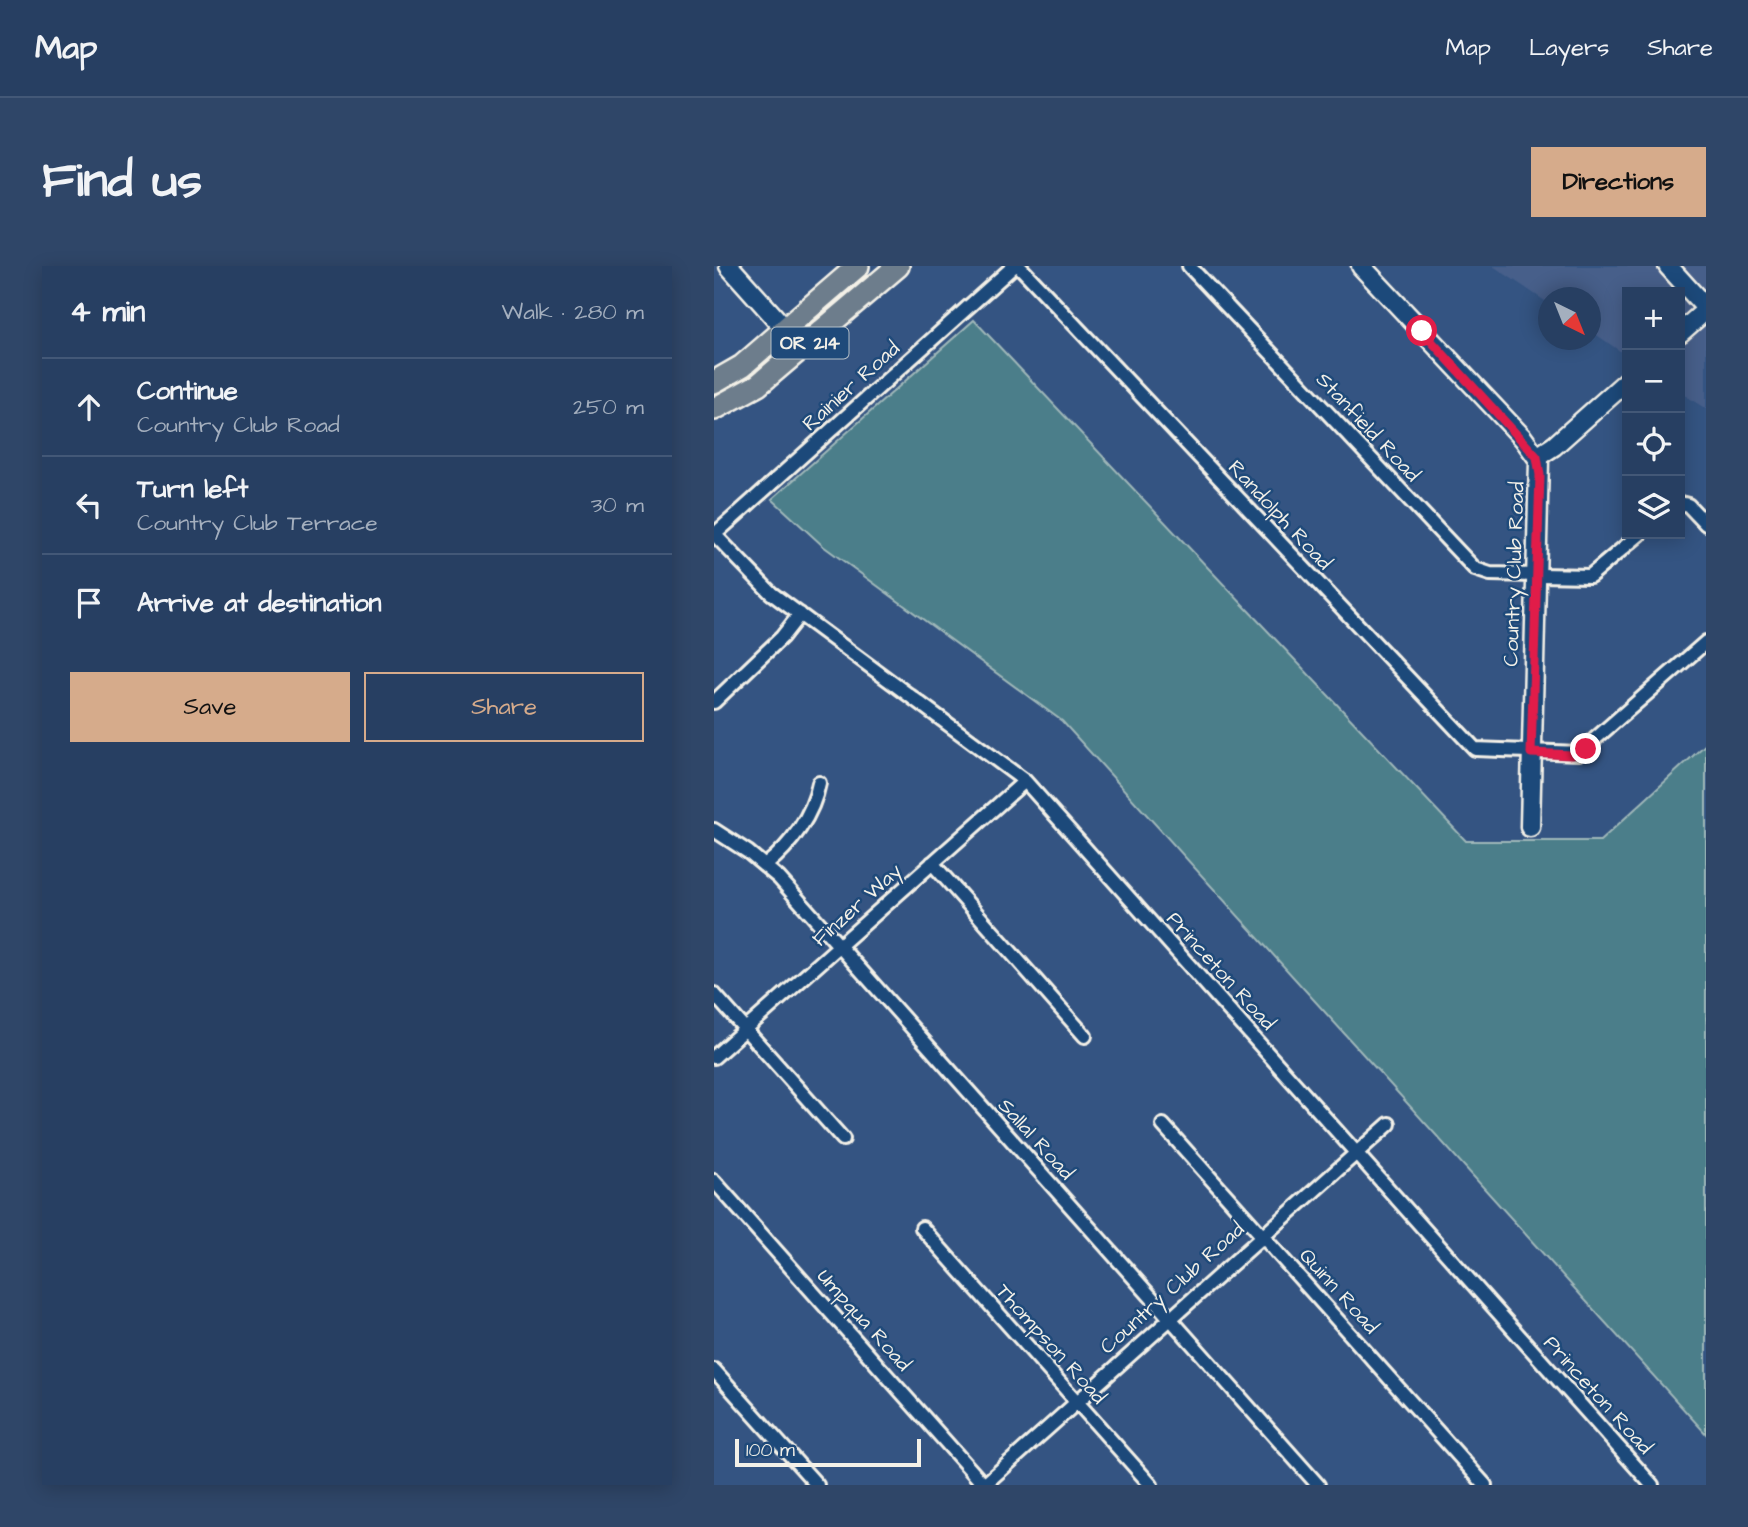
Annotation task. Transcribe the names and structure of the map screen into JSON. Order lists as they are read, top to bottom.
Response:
{
  "streets": {
    "main road": ["OR 214"],
    "street": [
      "Rainier Road",
      "Stanfield Road",
      "Randolph Road",
      "Country Club Road",
      "Finzer Way",
      "Princeton Road",
      "Sallal Road",
      "Quinn Road",
      "Umpqua Road",
      "Thompson Road"
    ]
  },
  "crossings": [
    ["Rainier Road", "Randolph Road"],
    ["Rainier Road", "Princeton Road"],
    ["Stanfield Road", "Country Club Road"],
    ["Randolph Road", "Country Club Road"],
    ["Country Club Road", "Princeton Road"],
    ["Country Club Road", "Sallal Road"],
    ["Country Club Road", "Quinn Road"],
    ["Country Club Road", "Umpqua Road"],
    ["Country Club Road", "Thompson Road"],
    ["Finzer Way", "Princeton Road"],
    ["Finzer Way", "Sallal Road"]
  ],
  "scale_bar": "100 m",
  "north": "bottom right",
  "page": {
    "header": "Map",
    "nav": ["Map", "Layers", "Share"],
    "buttons": [
      "Directions",
      ["Save", "Share"]
    ],
    "title": "Find us",
    "heading": ["4 min", "Walk · 280 m"],
    "map_buttons": ["+", "−"],
    "list": [
      ["Continue", "Country Club Road", "250 m"],
      ["Turn left", "Country Club Terrace", "30 m"],
      "Arrive at destination"
    ],
    "scale": "100 m"
  }
}
